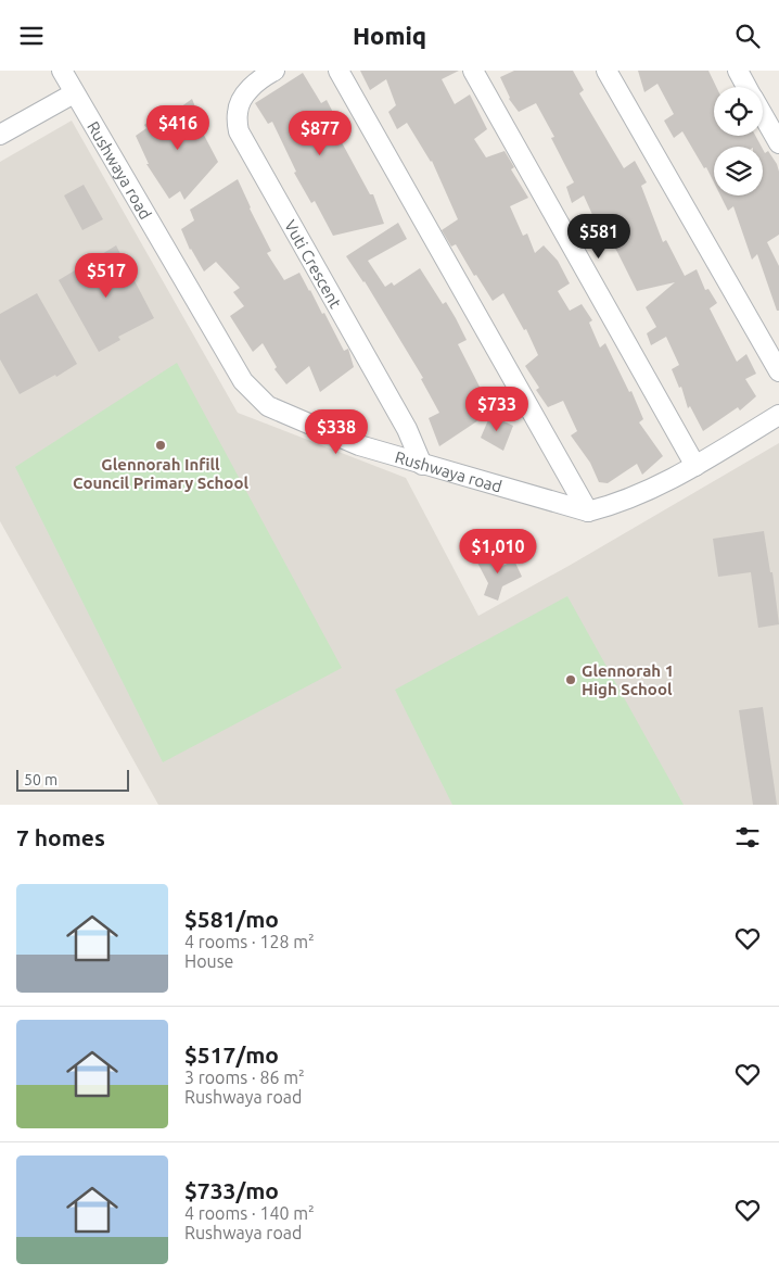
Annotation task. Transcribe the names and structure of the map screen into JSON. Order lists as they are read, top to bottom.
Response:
{
  "streets": {
    "street": ["Rushwaya road", "Vuti Crescent"]
  },
  "crossings": [
    ["Rushwaya road", "Vuti Crescent"]
  ],
  "places": ["Glennorah Infill Council Primary School", "Glennorah 1 High School"],
  "scale_bar": "50 m",
  "page": {
    "header": "Homiq",
    "price": [
      "$416",
      "$877",
      "$581",
      "$517",
      "$733",
      "$338",
      "$1,010"
    ],
    "scale": "50 m",
    "heading": "7 homes",
    "list": [
      {
        "name": "$581/mo",
        "note": "4 rooms · 128 m² · House"
      },
      {
        "name": "$517/mo",
        "note": "3 rooms · 86 m² · Rushwaya road"
      },
      {
        "name": "$733/mo",
        "note": "4 rooms · 140 m² · Rushwaya road"
      }
    ]
  }
}
